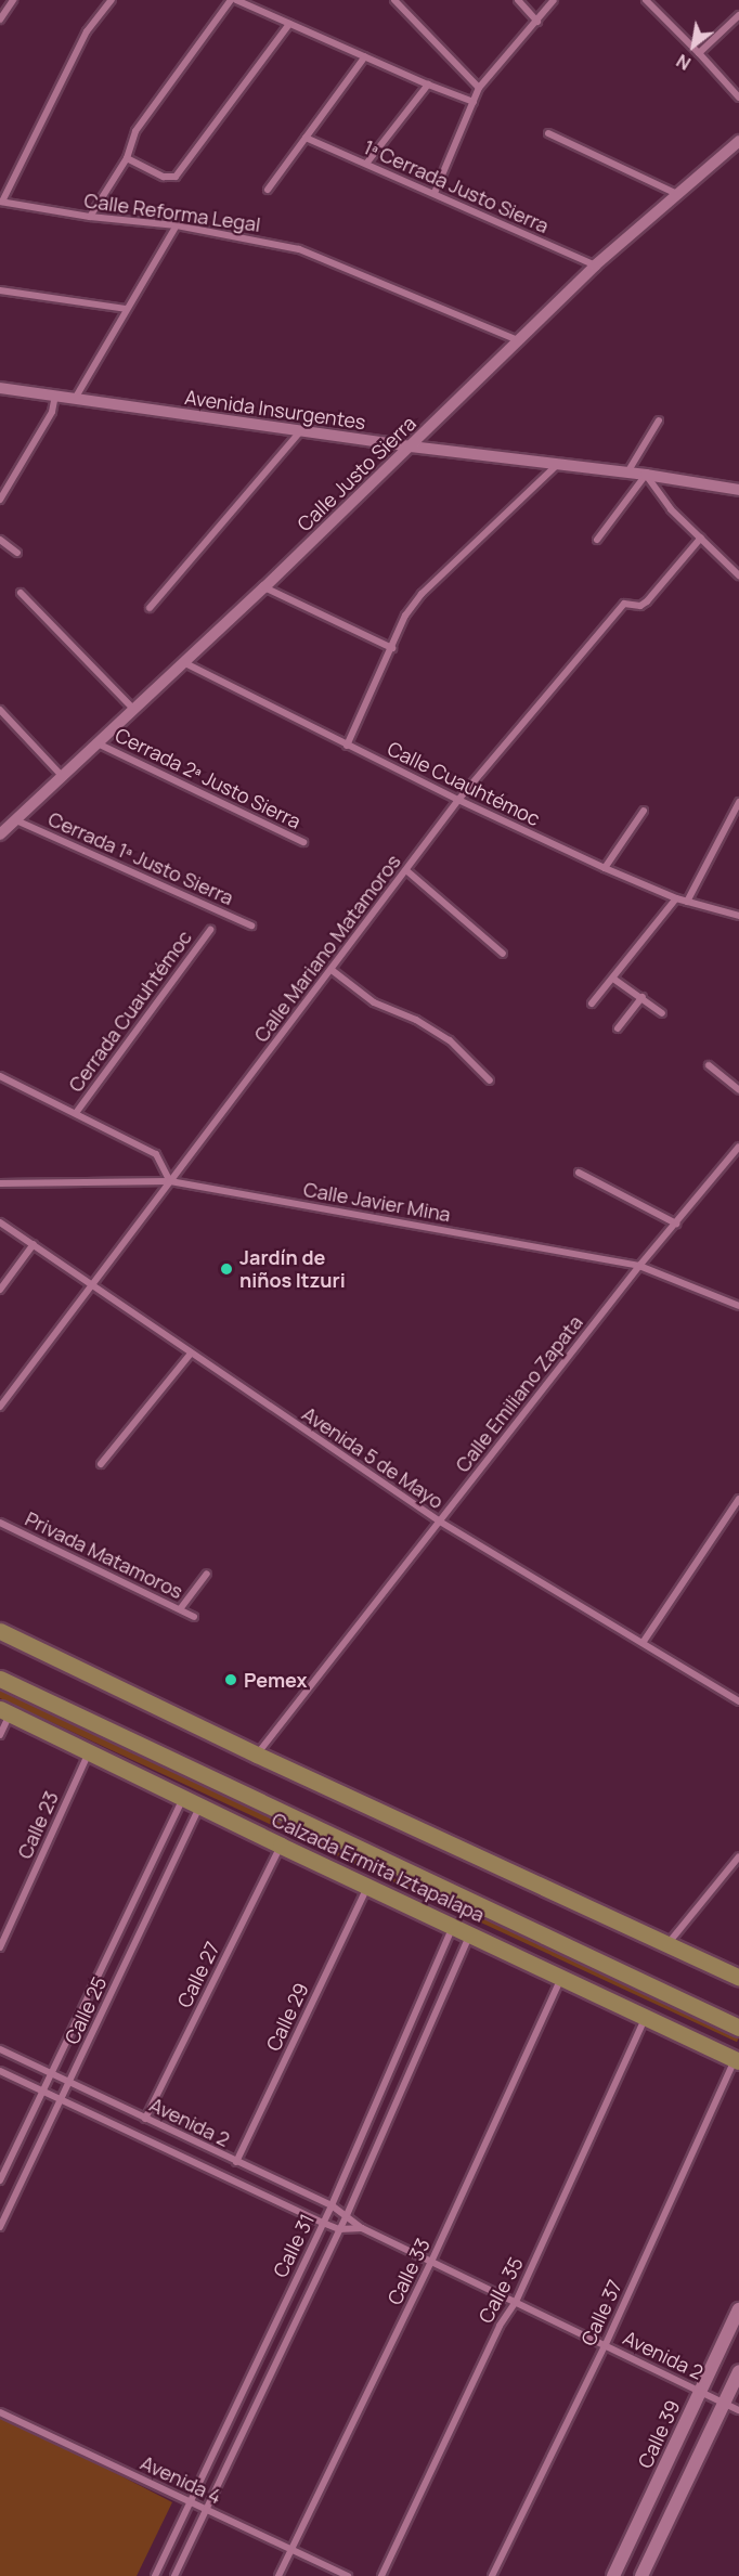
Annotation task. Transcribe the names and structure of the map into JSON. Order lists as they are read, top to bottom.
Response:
{
  "streets": {
    "main road": ["Calzada Ermita Iztapalapa", "Calle 39"],
    "street": [
      "1ª Cerrada Justo Sierra",
      "Calle Reforma Legal",
      "Avenida Insurgentes",
      "Calle Justo Sierra",
      "Cerrada 2ª Justo Sierra",
      "Calle Cuauhtémoc",
      "Cerrada 1ª Justo Sierra",
      "Calle Mariano Matamoros",
      "Cerrada Cuauhtémoc",
      "Calle Javier Mina",
      "Calle Emiliano Zapata",
      "Avenida 5 de Mayo",
      "Privada Matamoros",
      "Calle 23",
      "Calle 27",
      "Calle 25",
      "Calle 29",
      "Avenida 2",
      "Calle 31",
      "Calle 33",
      "Calle 35",
      "Calle 37",
      "Avenida 4"
    ]
  },
  "crossings": [
    ["1ª Cerrada Justo Sierra", "Calle Justo Sierra"],
    ["Calle Reforma Legal", "Calle Justo Sierra"],
    ["Avenida Insurgentes", "Calle Justo Sierra"],
    ["Calle Justo Sierra", "Cerrada 2ª Justo Sierra"],
    ["Calle Justo Sierra", "Calle Cuauhtémoc"],
    ["Calle Justo Sierra", "Cerrada 1ª Justo Sierra"],
    ["Calle Cuauhtémoc", "Calle Mariano Matamoros"],
    ["Calle Mariano Matamoros", "Calle Javier Mina"],
    ["Calle Mariano Matamoros", "Avenida 5 de Mayo"],
    ["Calle Javier Mina", "Calle Emiliano Zapata"],
    ["Calle Emiliano Zapata", "Avenida 5 de Mayo"],
    ["Calle 23", "Calzada Ermita Iztapalapa"],
    ["Calzada Ermita Iztapalapa", "Calle 27"],
    ["Calzada Ermita Iztapalapa", "Calle 25"],
    ["Calzada Ermita Iztapalapa", "Calle 29"],
    ["Calzada Ermita Iztapalapa", "Calle 31"],
    ["Calzada Ermita Iztapalapa", "Calle 33"],
    ["Calzada Ermita Iztapalapa", "Calle 35"],
    ["Calzada Ermita Iztapalapa", "Calle 37"],
    ["Calle 27", "Avenida 2"],
    ["Calle 25", "Avenida 2"],
    ["Calle 29", "Avenida 2"],
    ["Avenida 2", "Calle 31"],
    ["Avenida 2", "Calle 33"],
    ["Avenida 2", "Calle 35"],
    ["Avenida 2", "Calle 37"],
    ["Avenida 2", "Calle 39"],
    ["Calle 31", "Avenida 4"],
    ["Calle 33", "Avenida 4"]
  ],
  "places": ["Jardín de niños Itzuri", "Pemex"],
  "north": "bottom left"
}
